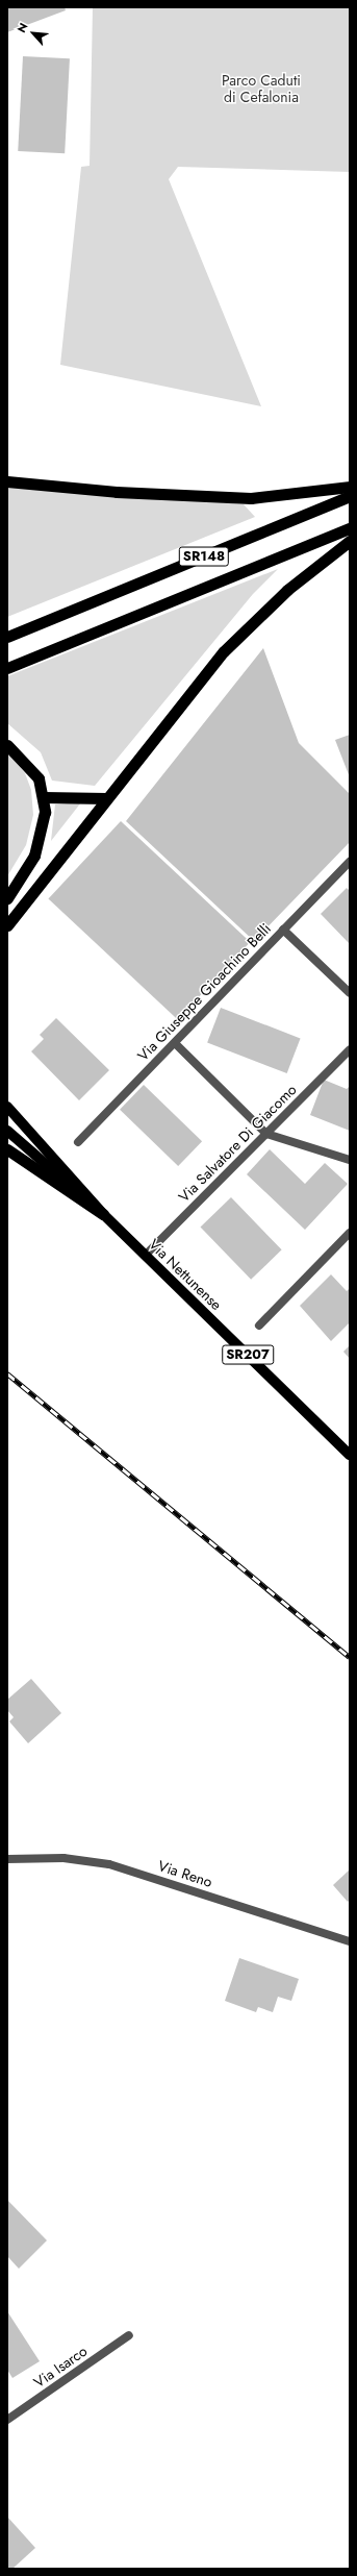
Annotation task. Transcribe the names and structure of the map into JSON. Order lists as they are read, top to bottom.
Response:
{
  "streets": {
    "highway": ["SR148"],
    "main road": ["Via Nettunense", "SR207"],
    "street": [
      "Via Giuseppe Gioachino Belli",
      "Via Salvatore Di Giacomo",
      "Via Reno",
      "Via Isarco"
    ]
  },
  "crossings": [
    ["Via Salvatore Di Giacomo", "Via Nettunense"],
    ["Via Nettunense", "SR207"]
  ],
  "parks": ["Parco Caduti di Cefalonia"],
  "north": "top left"
}
